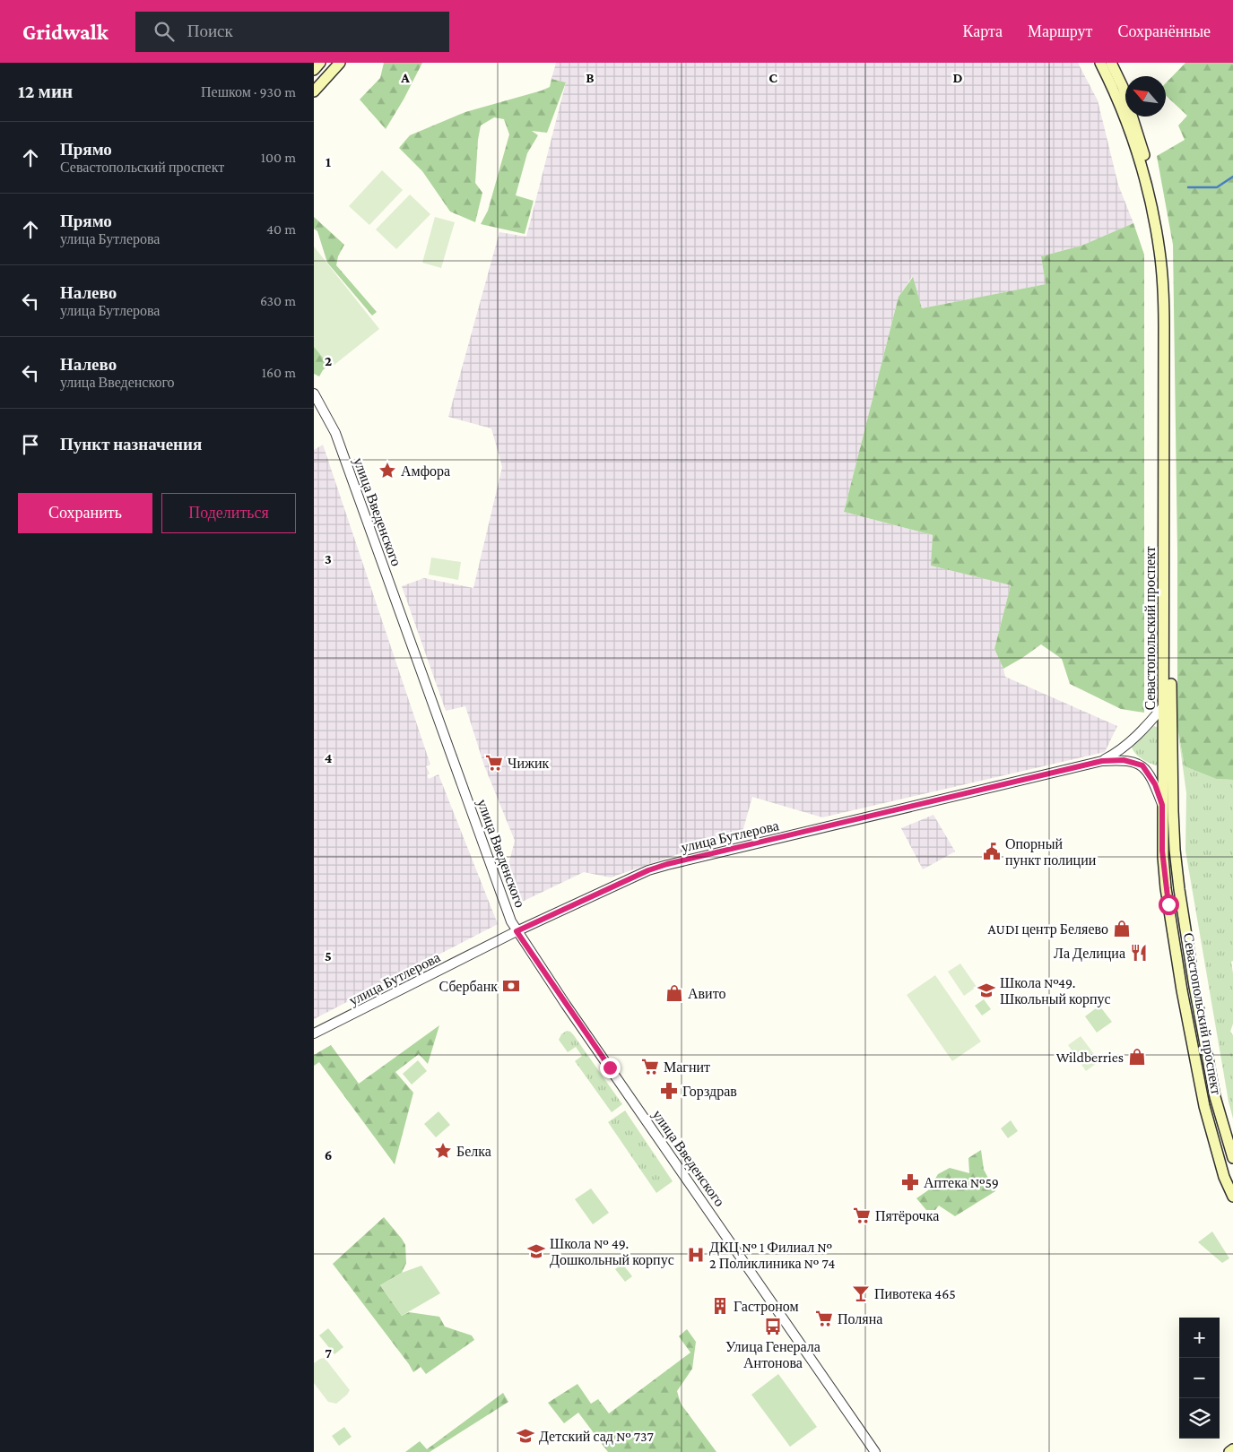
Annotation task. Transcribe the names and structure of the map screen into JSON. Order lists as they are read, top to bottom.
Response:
{
  "streets": {
    "main road": ["Севастопольский проспект"],
    "street": ["улица Введенского", "улица Бутлерова"]
  },
  "crossings": [
    ["улица Введенского", "улица Бутлерова"],
    ["Севастопольский проспект", "улица Бутлерова"]
  ],
  "places": {
    "place": ["Амфора", "Белка"],
    "supermarket": [
      "Чижик",
      "Магнит",
      "Пятёрочка",
      "Поляна"
    ],
    "public building": ["Опорный пункт полиции"],
    "shop": ["AUDI центр Беляево", "Авито", "Wildberries"],
    "restaurant": ["Ла Делициа"],
    "bank": ["Сбербанк"],
    "school or university": ["Школа №49. Школьный корпус", "Школа № 49. Дошкольный корпус", "Детский сад № 737"],
    "pharmacy": ["Горздрав", "Аптека №59"],
    "hospital": ["ДКЦ № 1 Филиал № 2 Поликлиника № 74"],
    "bar": ["Пивотека 465"],
    "building": ["Гастроном"],
    "bus stop": ["Улица Генерала Антонова"]
  },
  "north": "top left",
  "page": {
    "header": "Gridwalk",
    "search": "Поиск",
    "nav": ["Карта", "Маршрут", "Сохранённые"],
    "heading": ["12 мин", "Пешком · 930 m"],
    "list": [
      ["Прямо", "Севастопольский проспект", "100 m"],
      ["Прямо", "улица Бутлерова", "40 m"],
      ["Налево", "улица Бутлерова", "630 m"],
      ["Налево", "улица Введенского", "160 m"],
      "Пункт назначения"
    ],
    "buttons": ["Сохранить", "Поделиться"],
    "map_buttons": ["+", "−"]
  },
  "grid": {
    "columns": [
      "A",
      "B",
      "C",
      "D"
    ],
    "rows": [
      "1",
      "2",
      "3",
      "4",
      "5",
      "6",
      "7"
    ]
  }
}
